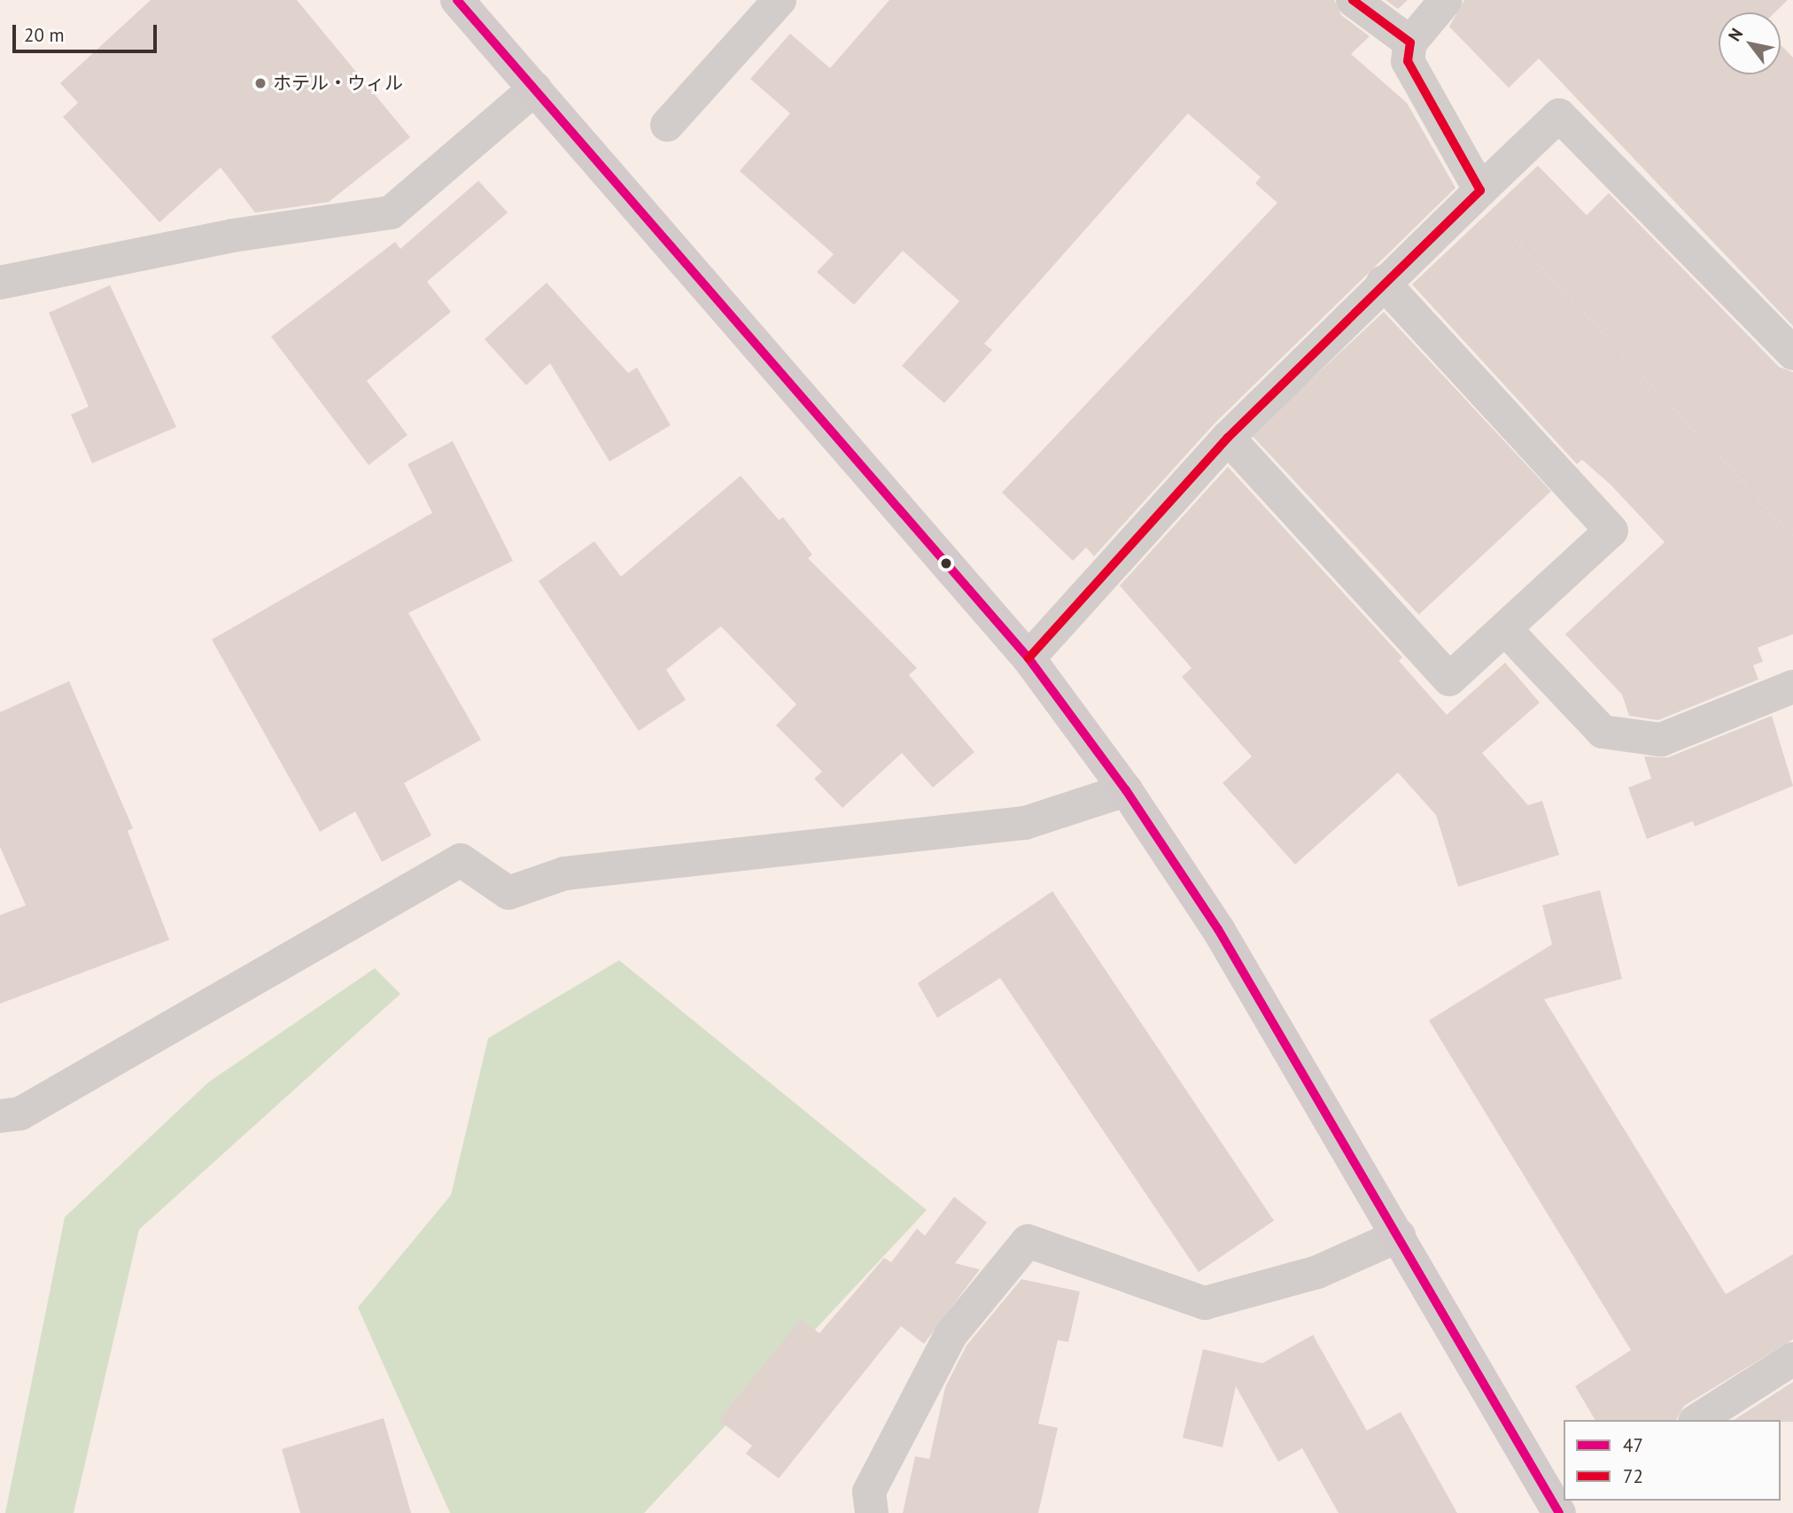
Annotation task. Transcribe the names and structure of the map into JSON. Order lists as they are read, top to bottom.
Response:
{
  "places": ["ホテル・ウィル"],
  "lines": ["transit line 47", "transit line 72"],
  "legend": ["47", "72"],
  "scale_bar": "20 m",
  "north": "top left"
}
